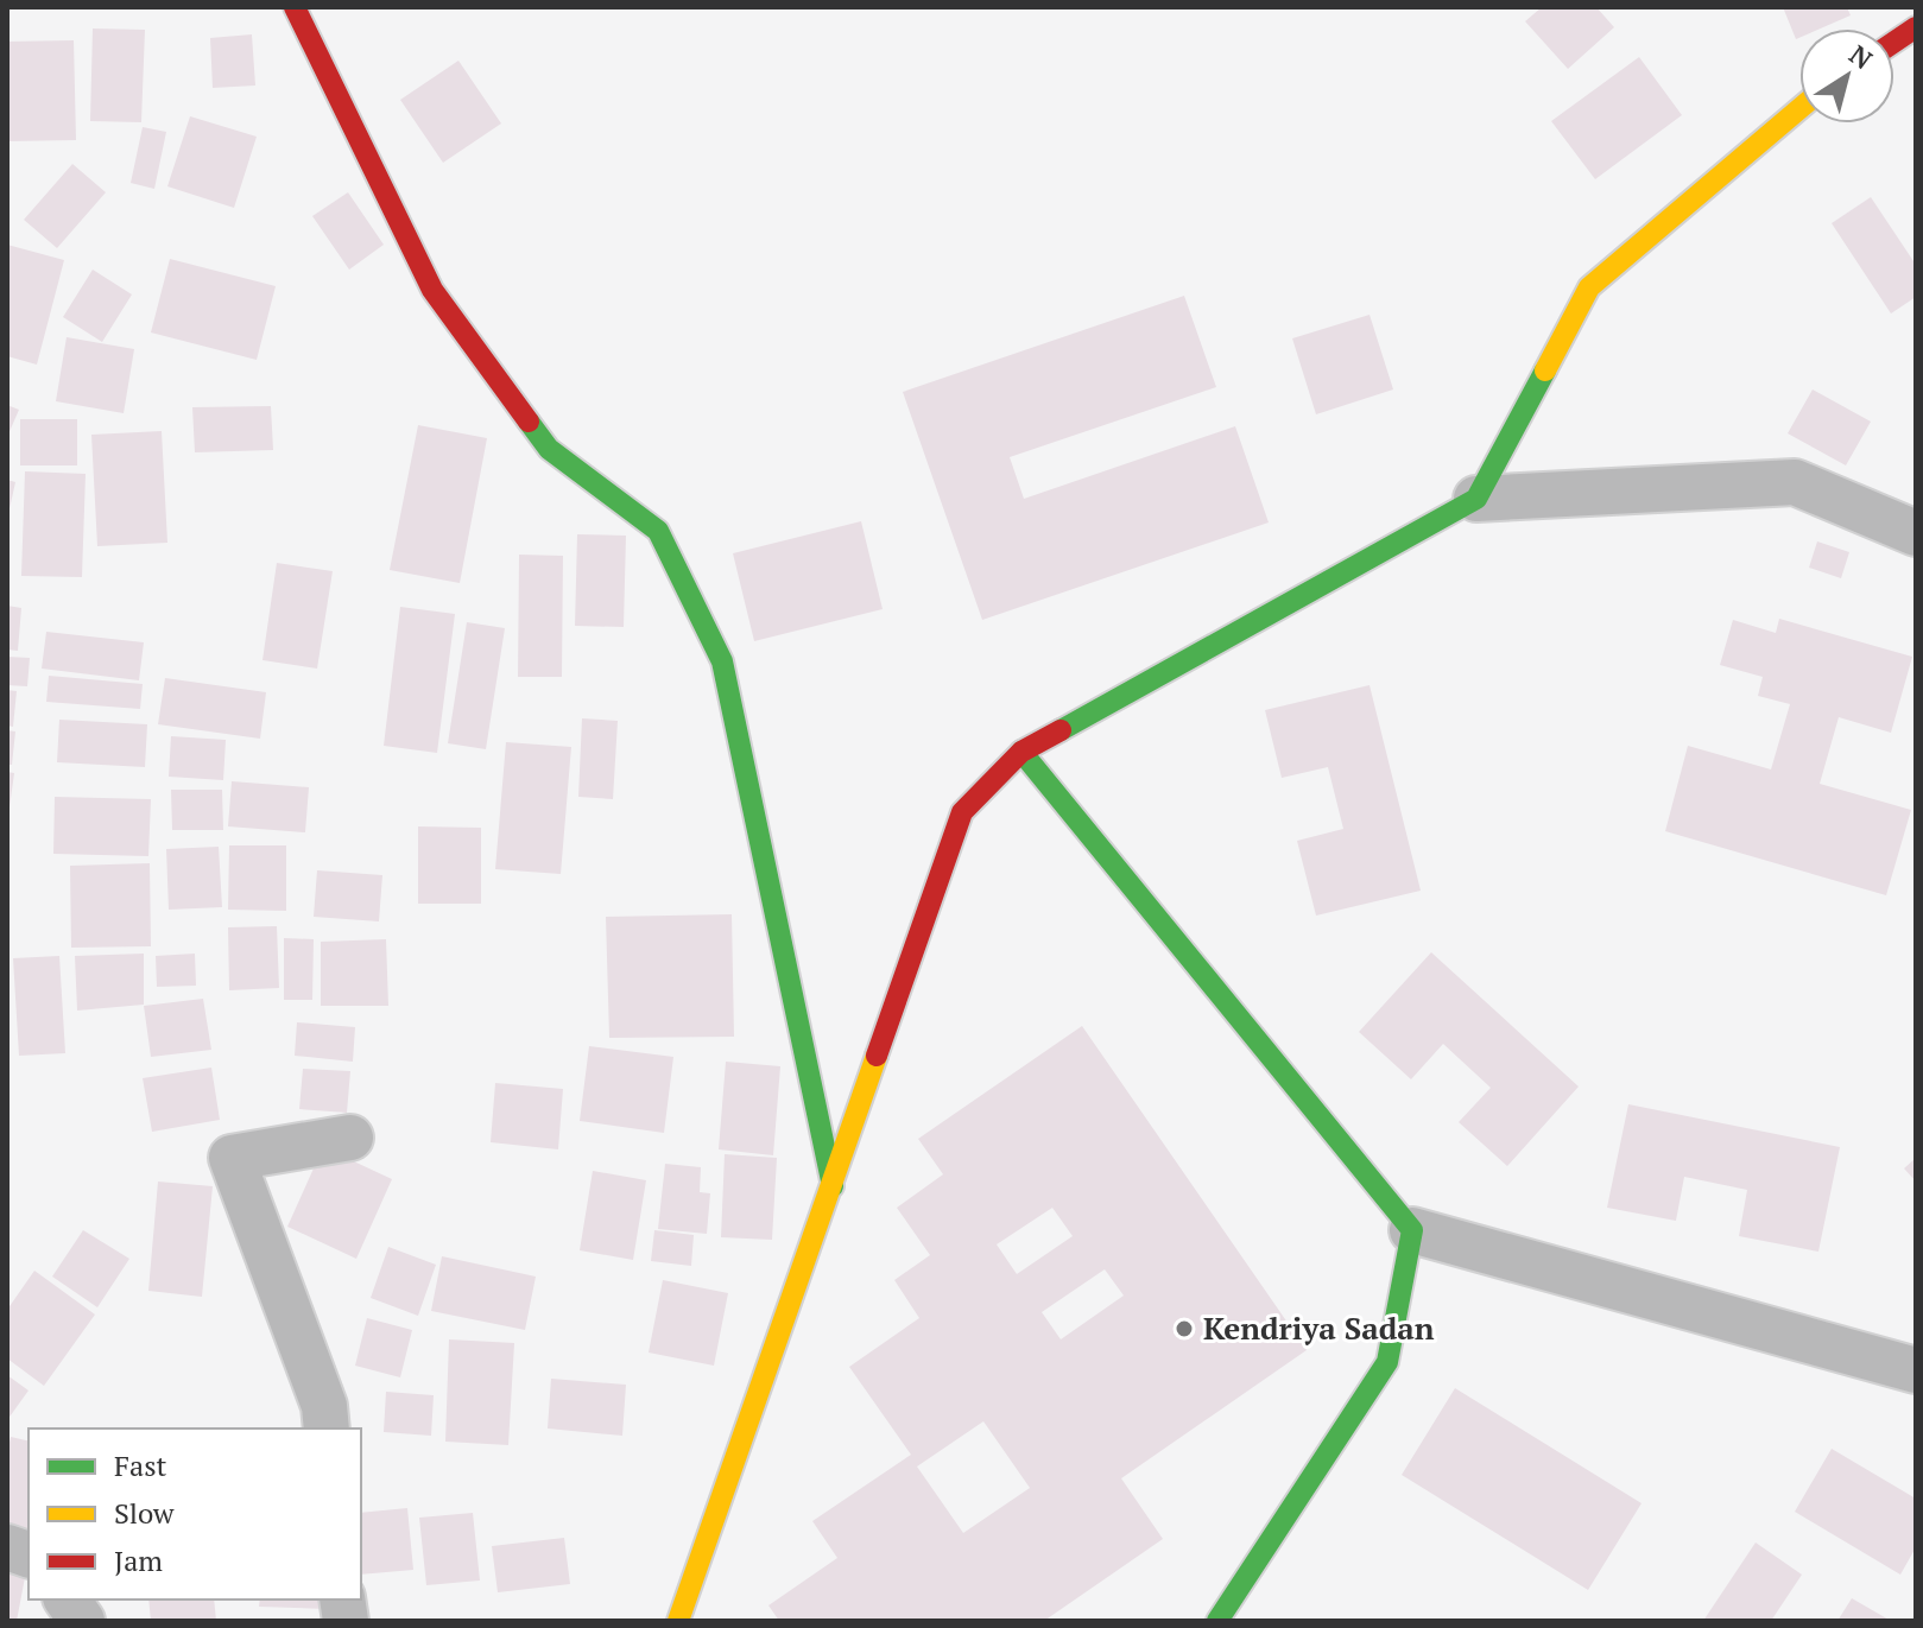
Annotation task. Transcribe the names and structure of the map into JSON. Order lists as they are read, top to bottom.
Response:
{
  "places": ["Kendriya Sadan"],
  "legend": ["Fast", "Slow", "Jam"],
  "north": "top right"
}
